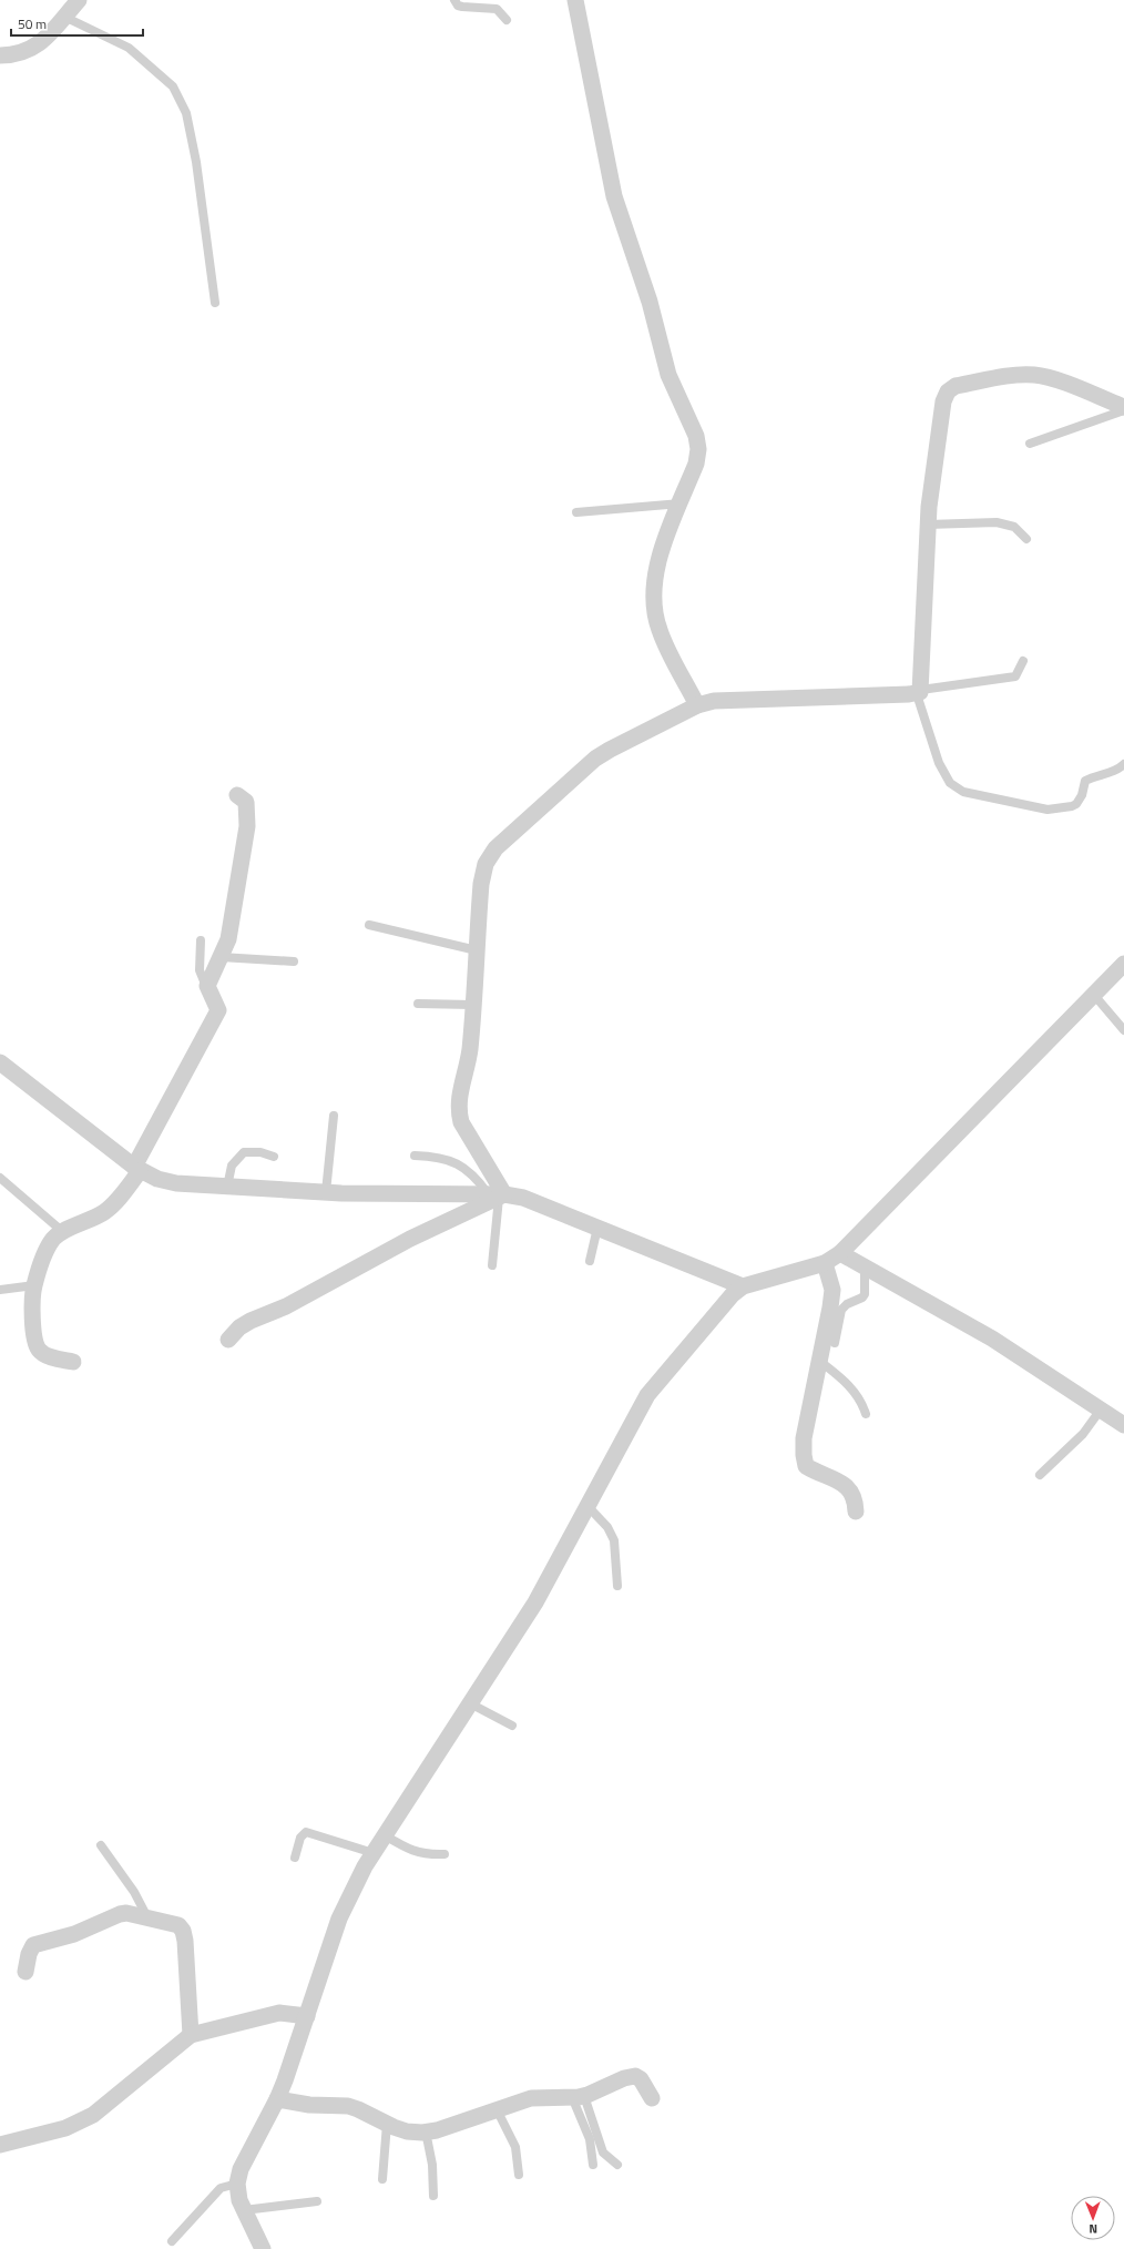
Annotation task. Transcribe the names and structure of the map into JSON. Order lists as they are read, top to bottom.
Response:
{
  "scale_bar": "50 m",
  "north": "bottom"
}
